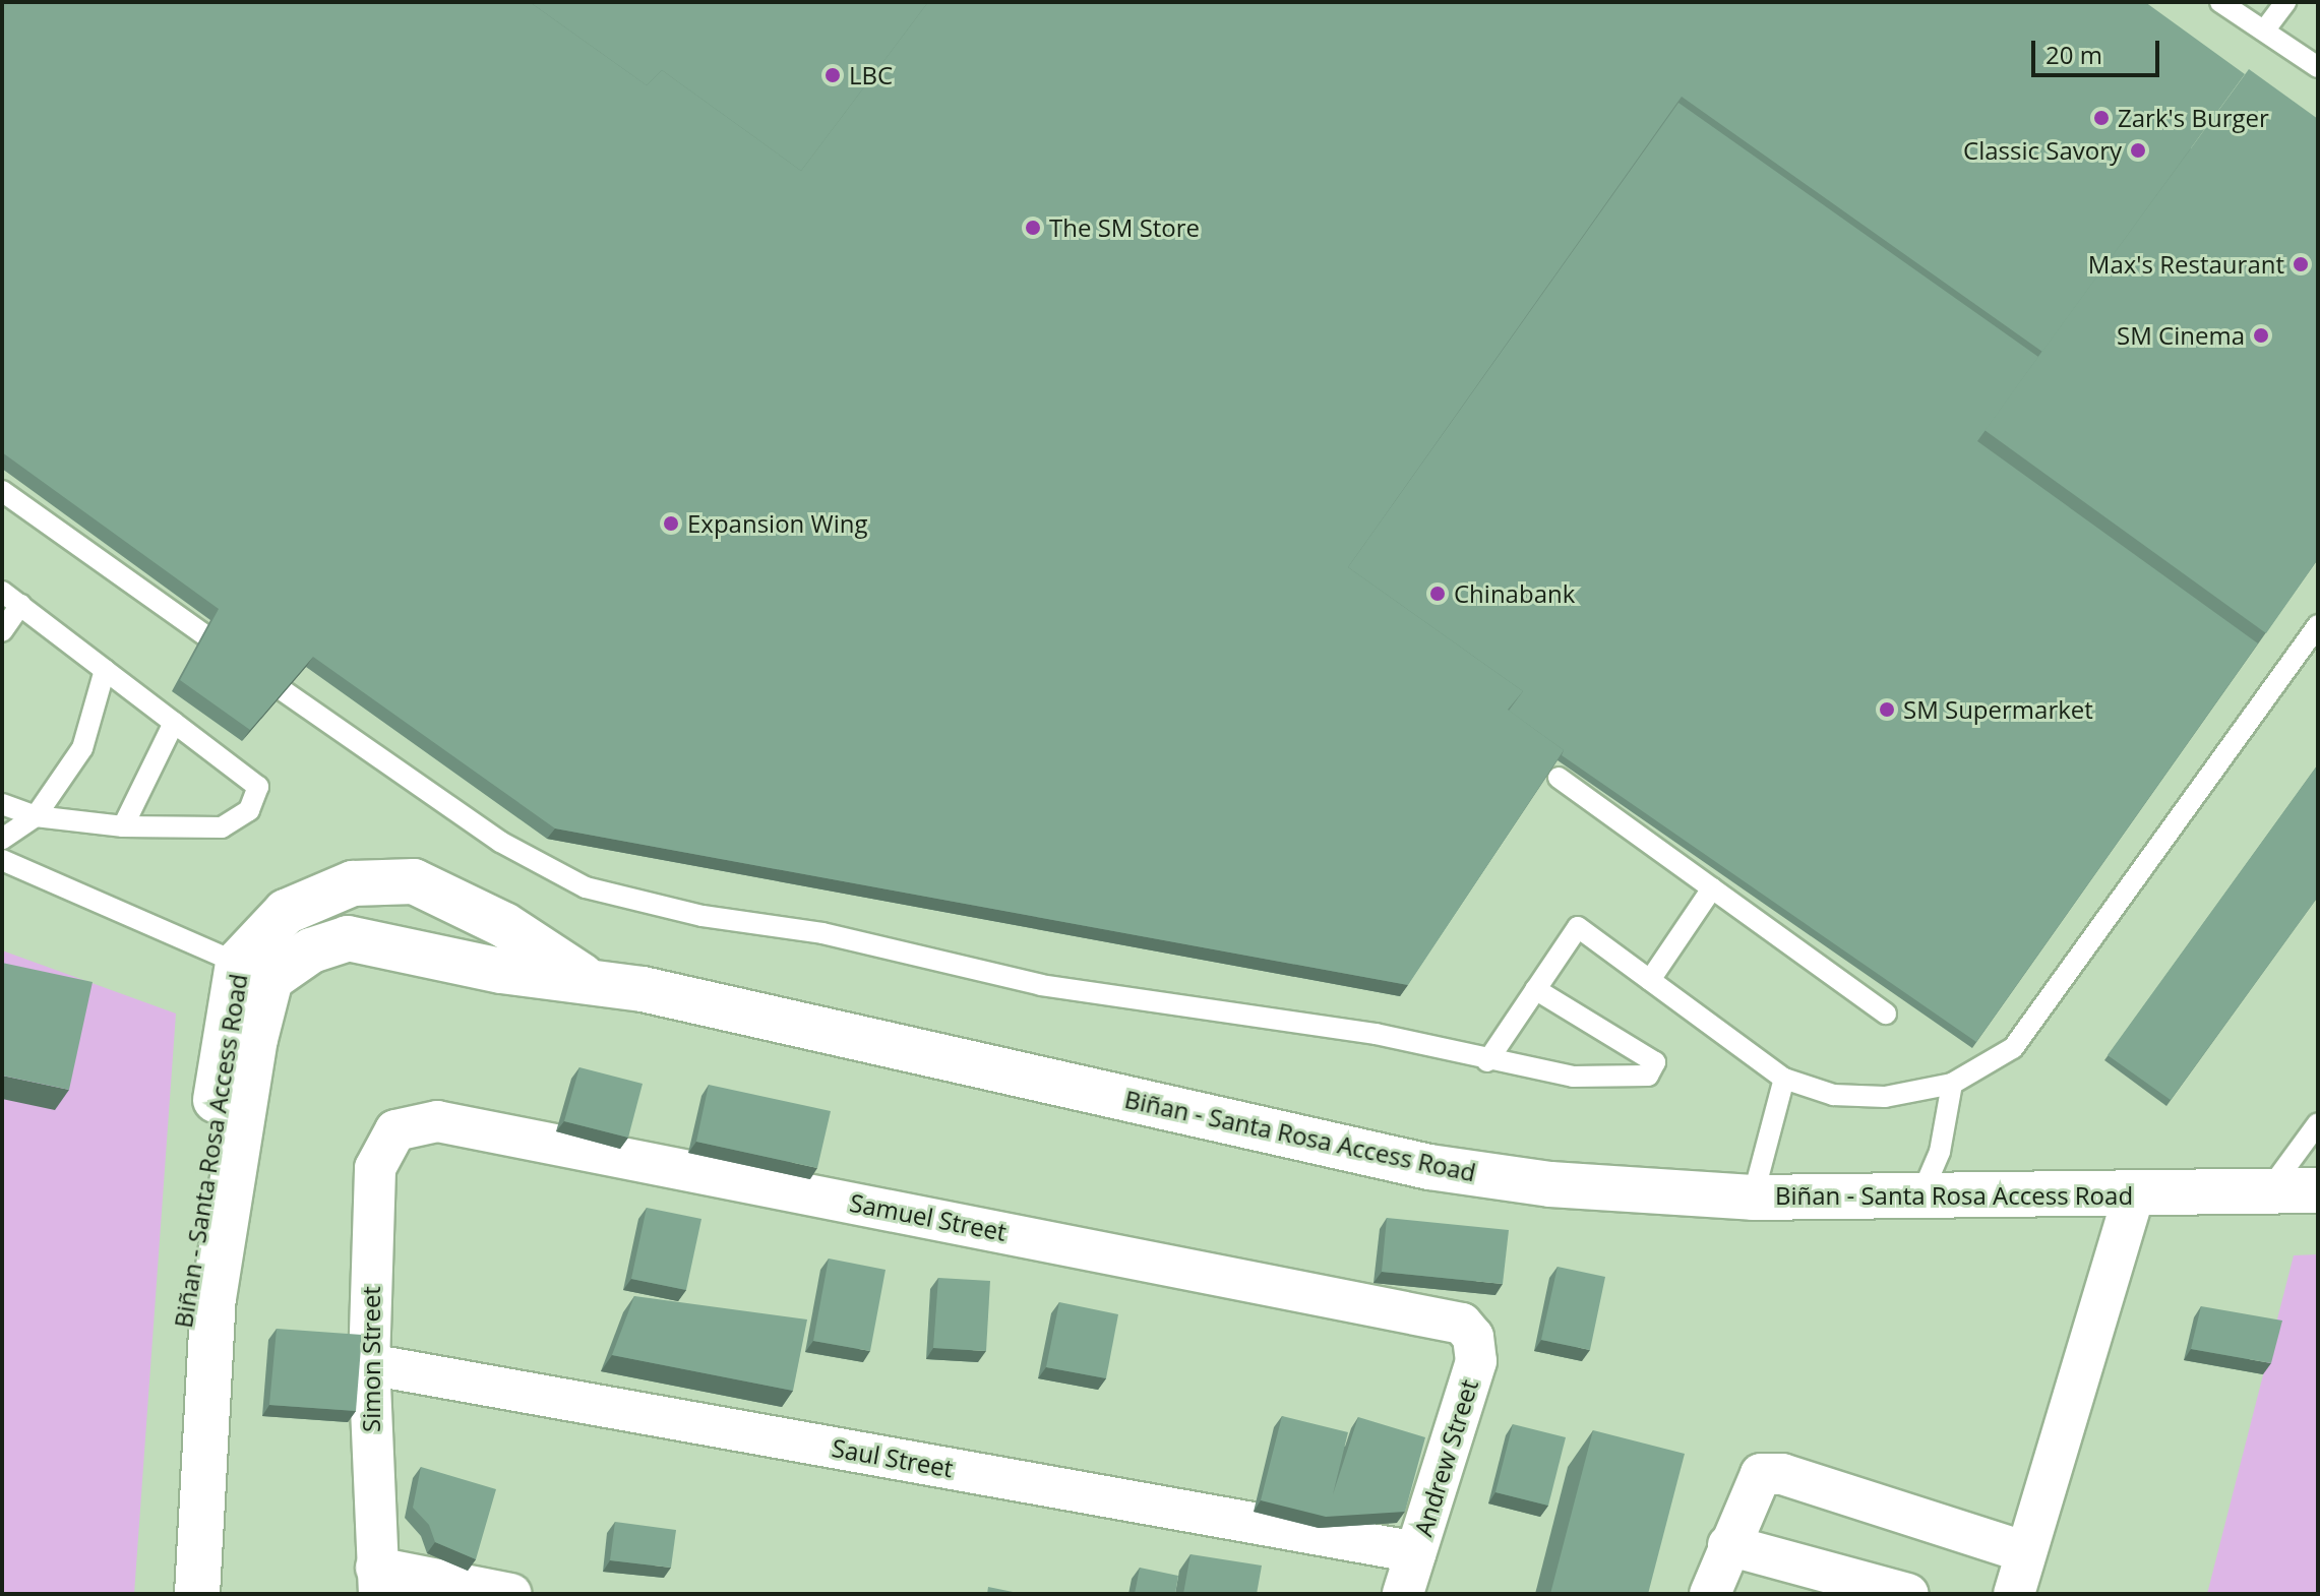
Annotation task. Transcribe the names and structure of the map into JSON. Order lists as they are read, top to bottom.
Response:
{
  "streets": {
    "main road": ["Biñan - Santa Rosa Access Road"],
    "street": [
      "Samuel Street",
      "Simon Street",
      "Saul Street",
      "Andrew Street"
    ]
  },
  "crossings": [
    ["Samuel Street", "Simon Street"],
    ["Samuel Street", "Andrew Street"],
    ["Simon Street", "Saul Street"],
    ["Saul Street", "Andrew Street"]
  ],
  "places": [
    "LBC",
    "Zark's Burger",
    "Classic Savory",
    "The SM Store",
    "Max's Restaurant",
    "SM Cinema",
    "Expansion Wing",
    "Chinabank",
    "SM Supermarket"
  ],
  "scale_bar": "20 m"
}
